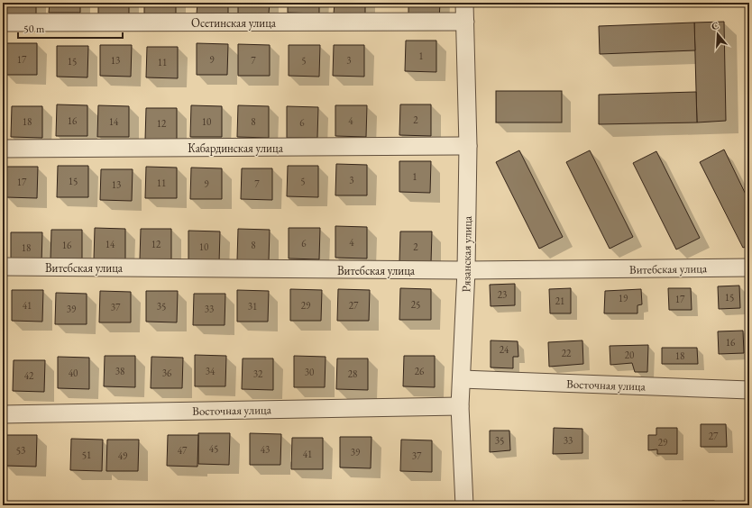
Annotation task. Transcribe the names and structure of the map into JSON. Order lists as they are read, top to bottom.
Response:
{
  "streets": {
    "street": [
      "Осетинская улица",
      "Кабардинская улица",
      "Рязанская улица",
      "Витебская улица",
      "Восточная улица"
    ]
  },
  "crossings": [
    ["Осетинская улица", "Рязанская улица"],
    ["Кабардинская улица", "Рязанская улица"],
    ["Рязанская улица", "Витебская улица"],
    ["Рязанская улица", "Восточная улица"]
  ],
  "house_numbers": [
    "1",
    "17",
    "9",
    "13",
    "7",
    "5",
    "3",
    "15",
    "11",
    "2",
    "16",
    "4",
    "18",
    "14",
    "10",
    "8",
    "6",
    "12",
    "1",
    "3",
    "15",
    "5",
    "17",
    "11",
    "9",
    "7",
    "13",
    "4",
    "6",
    "14",
    "12",
    "16",
    "8",
    "10",
    "2",
    "18",
    "23",
    "15",
    "19",
    "17",
    "21",
    "25",
    "41",
    "29",
    "27",
    "35",
    "31",
    "37",
    "39",
    "33",
    "16",
    "24",
    "22",
    "20",
    "18",
    "38",
    "34",
    "26",
    "30",
    "40",
    "36",
    "32",
    "28",
    "42",
    "27",
    "35",
    "33",
    "29",
    "45",
    "43",
    "53",
    "47",
    "39",
    "41",
    "51",
    "49",
    "37"
  ],
  "scale_bar": "50 m",
  "north": "top"
}
